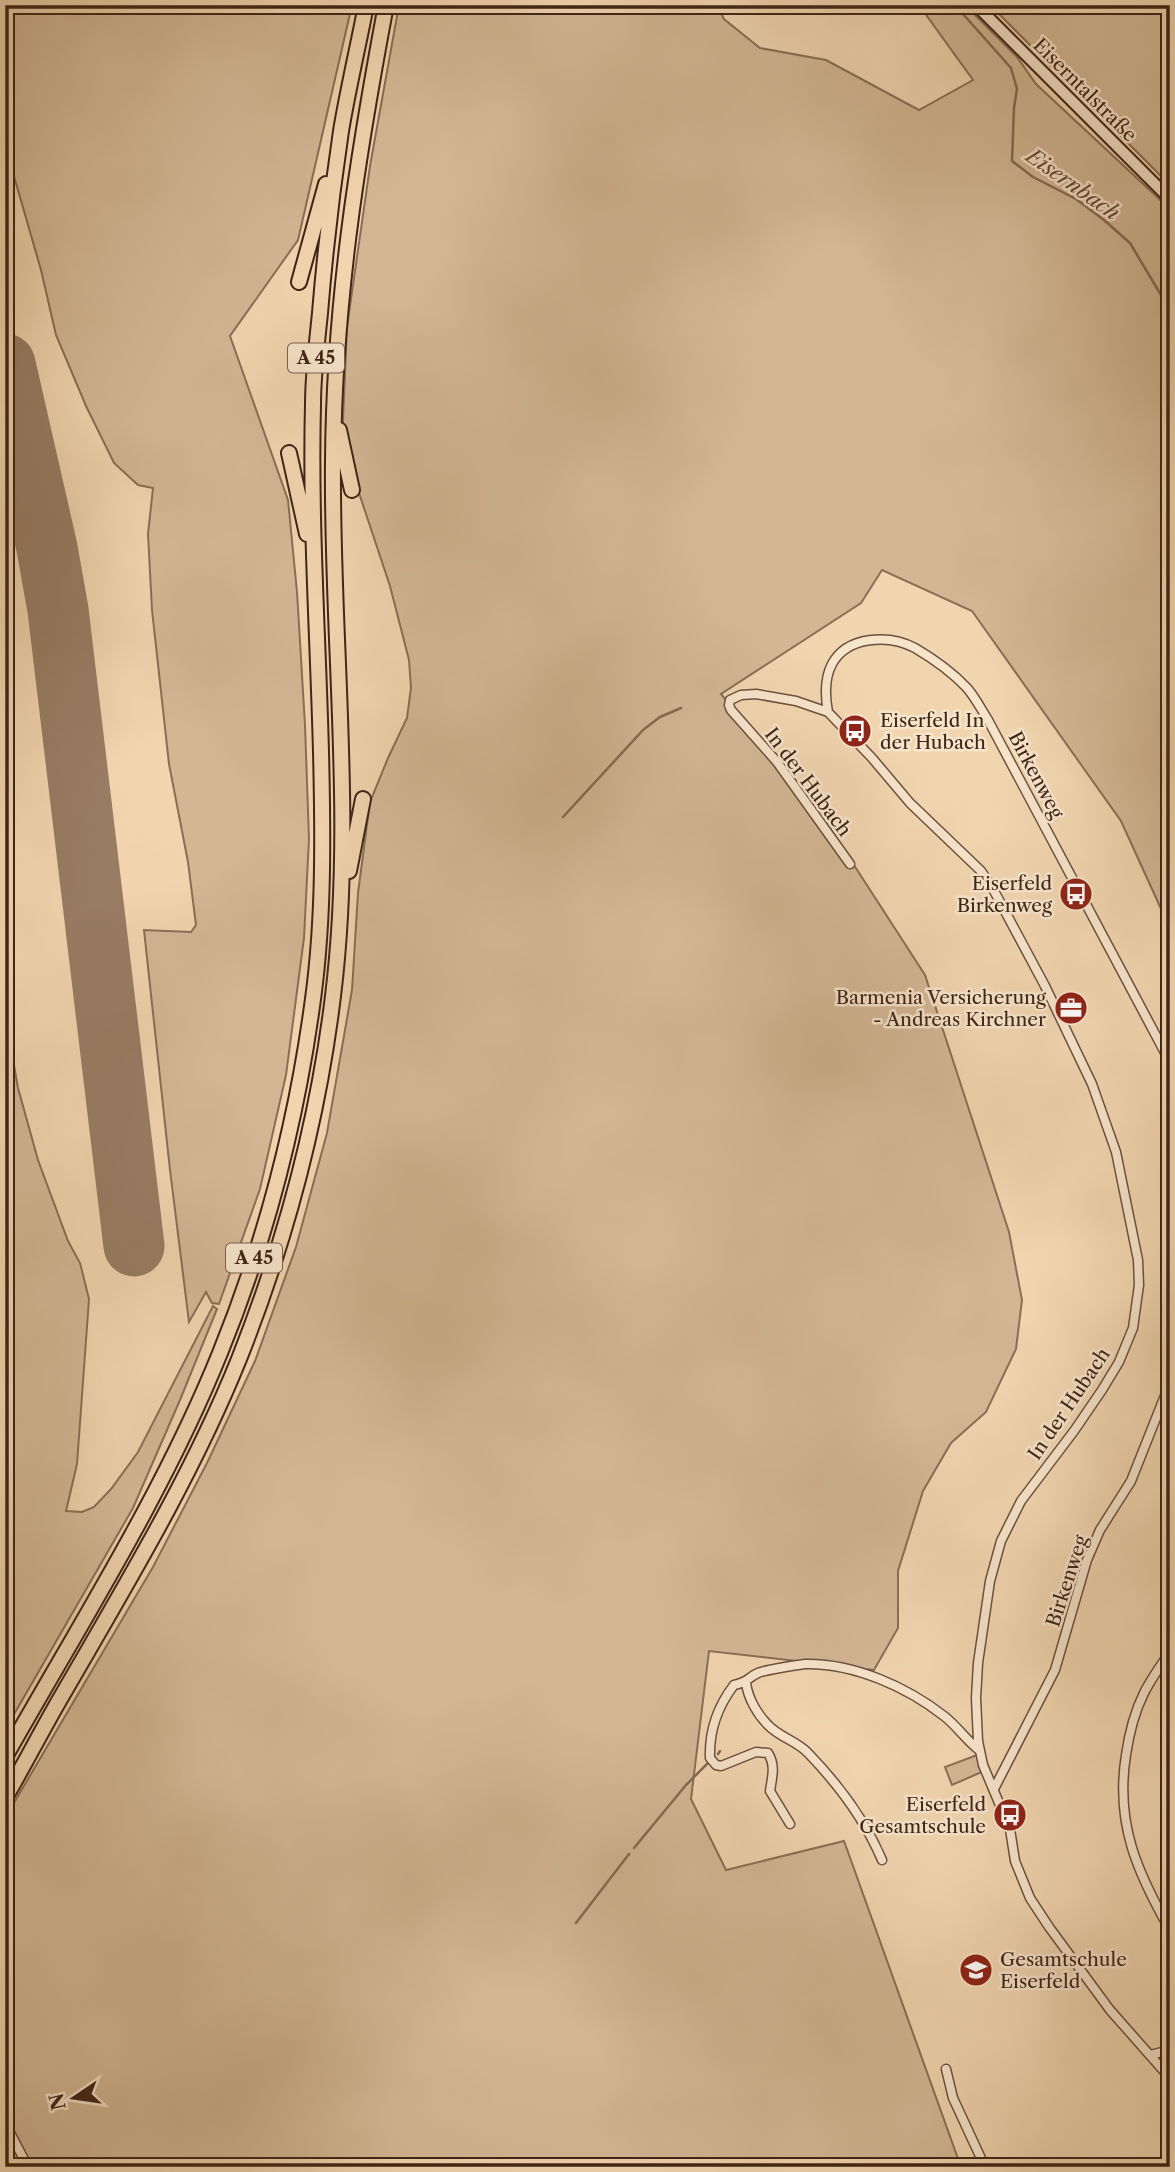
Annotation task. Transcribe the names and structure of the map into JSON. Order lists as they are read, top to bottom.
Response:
{
  "streets": {
    "highway": ["A 45"],
    "main road": ["Eiserntalstraße"],
    "street": ["Birkenweg", "In der Hubach"]
  },
  "crossings": [
    ["Birkenweg", "In der Hubach"]
  ],
  "water": ["Eisernbach"],
  "places": {
    "bus stop": ["Eiserfeld In der Hubach", "Eiserfeld Birkenweg", "Eiserfeld Gesamtschule"],
    "office": ["Barmenia Versicherung - Andreas Kirchner"],
    "school or university": ["Gesamtschule Eiserfeld"]
  },
  "north": "left"
}
